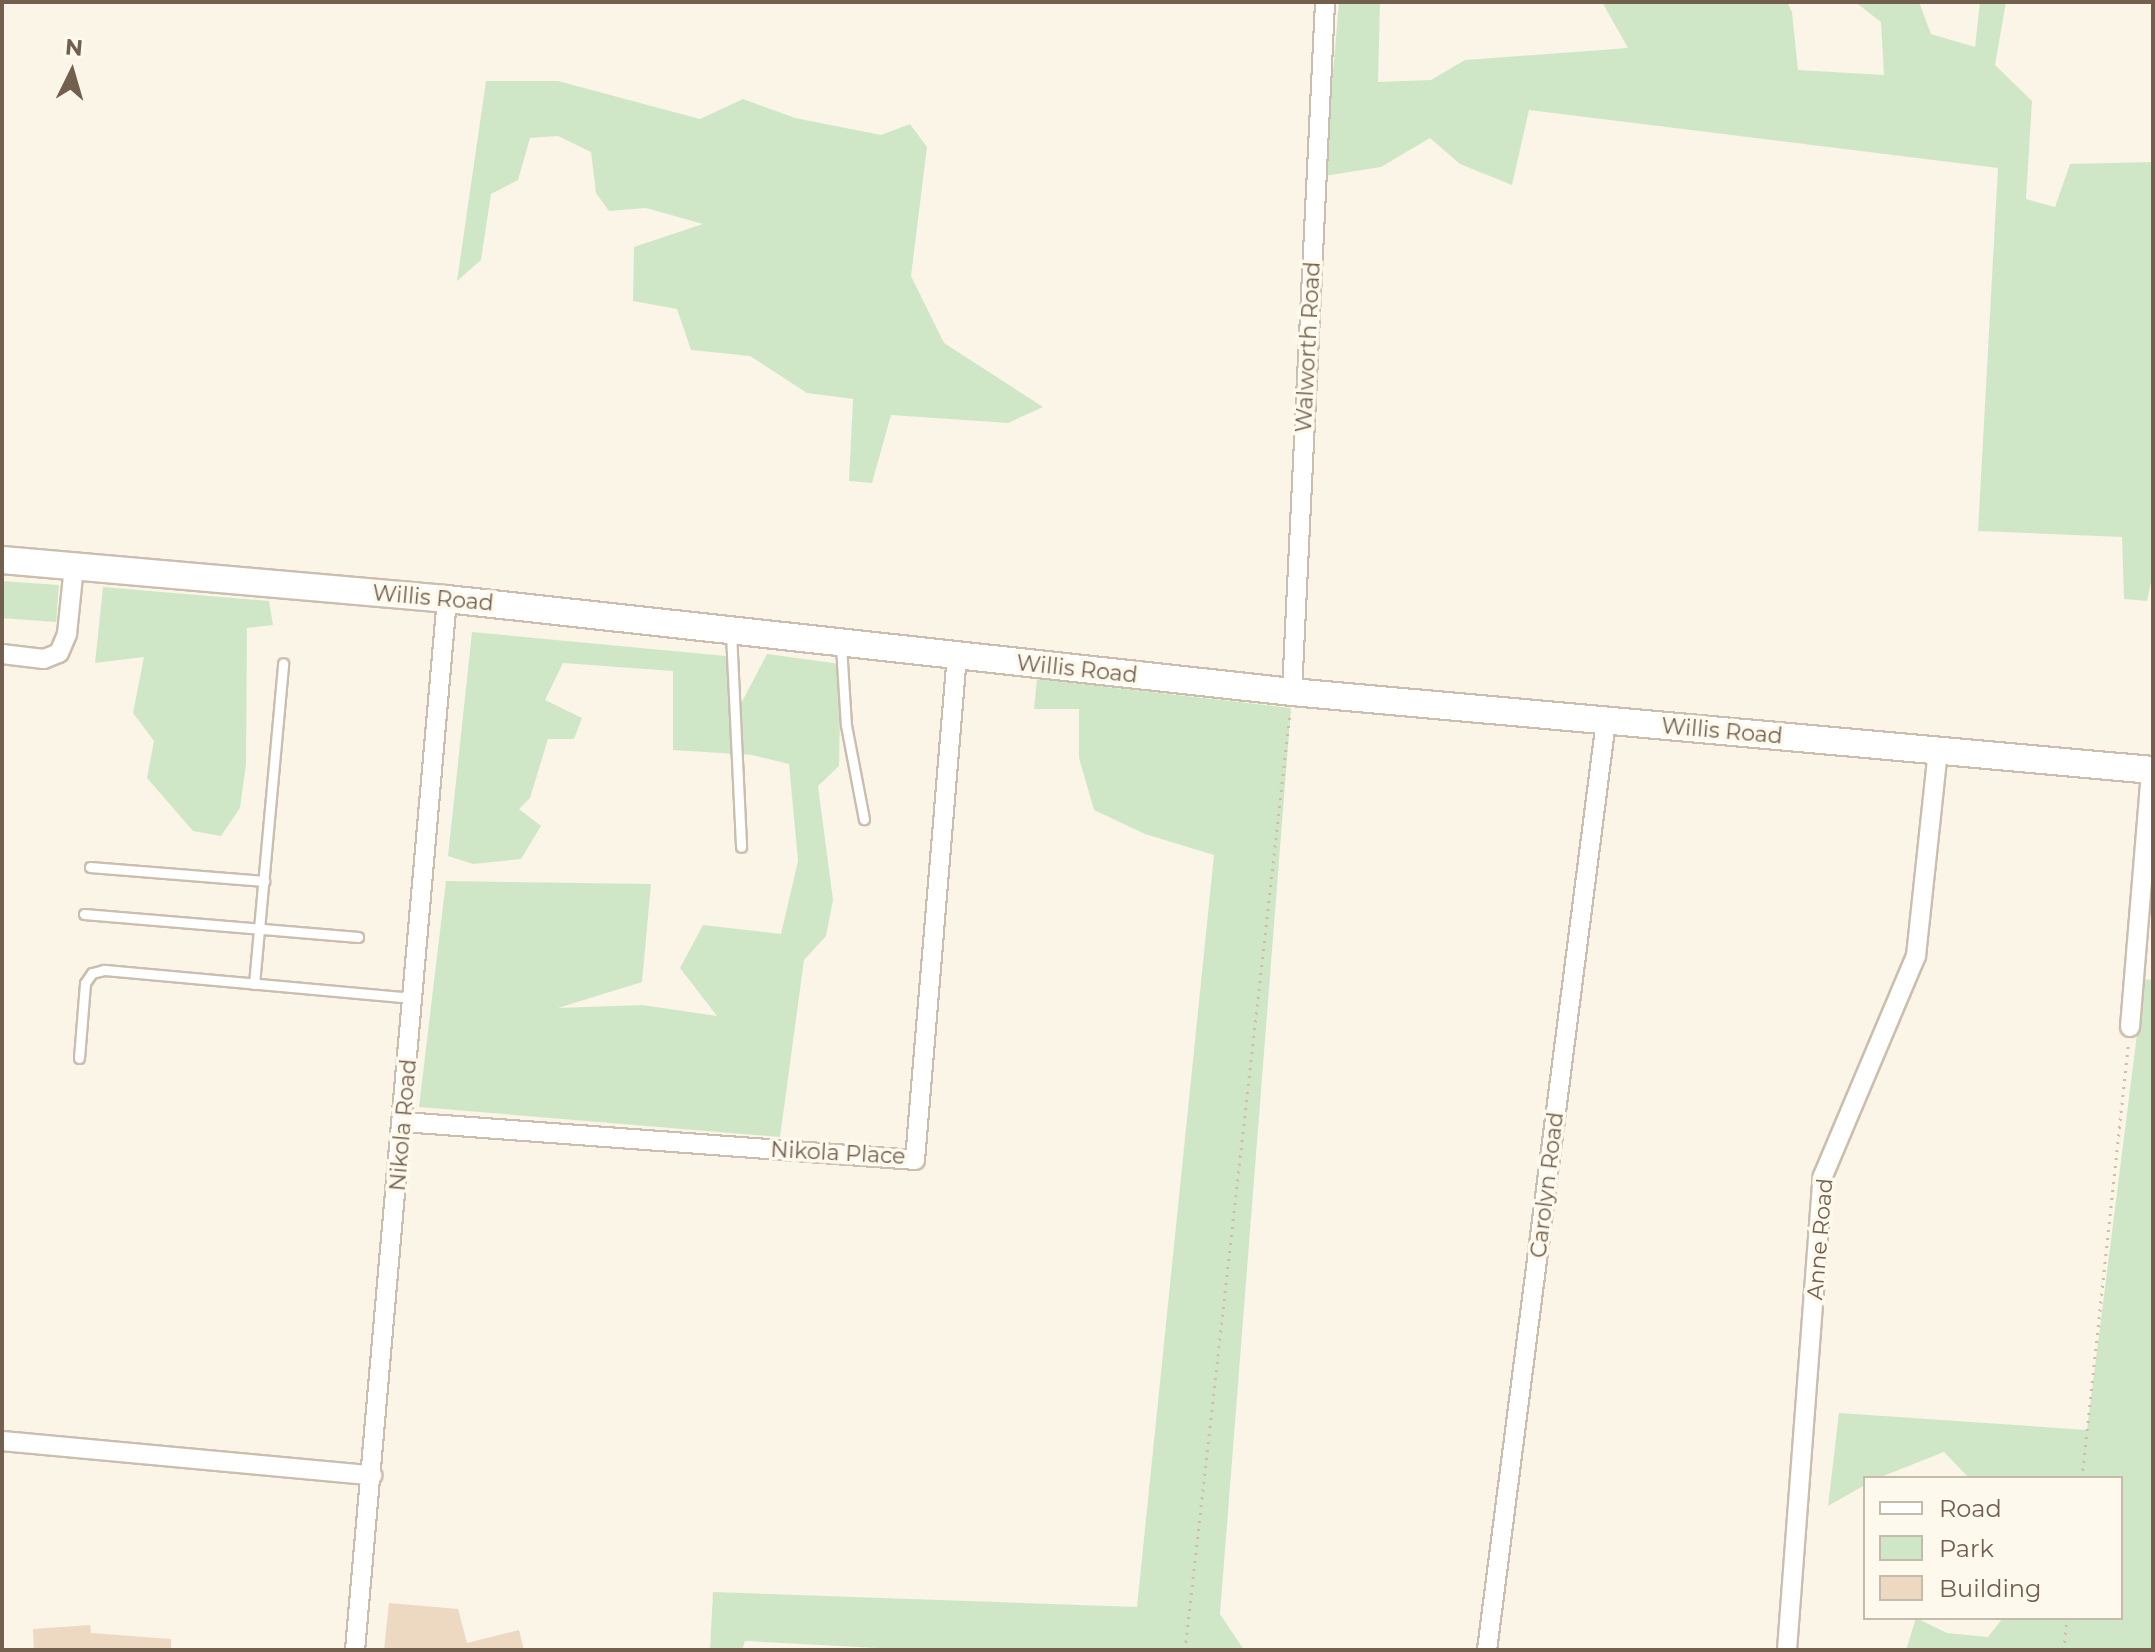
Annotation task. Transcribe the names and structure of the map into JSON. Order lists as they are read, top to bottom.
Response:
{
  "streets": {
    "street": [
      "Walworth Road",
      "Willis Road",
      "Nikola Road",
      "Nikola Place",
      "Carolyn Road",
      "Anne Road"
    ]
  },
  "crossings": [
    ["Walworth Road", "Willis Road"],
    ["Willis Road", "Nikola Road"],
    ["Willis Road", "Nikola Place"],
    ["Willis Road", "Carolyn Road"],
    ["Willis Road", "Anne Road"],
    ["Nikola Road", "Nikola Place"]
  ],
  "legend": ["Road", "Park", "Building"],
  "north": "top"
}
